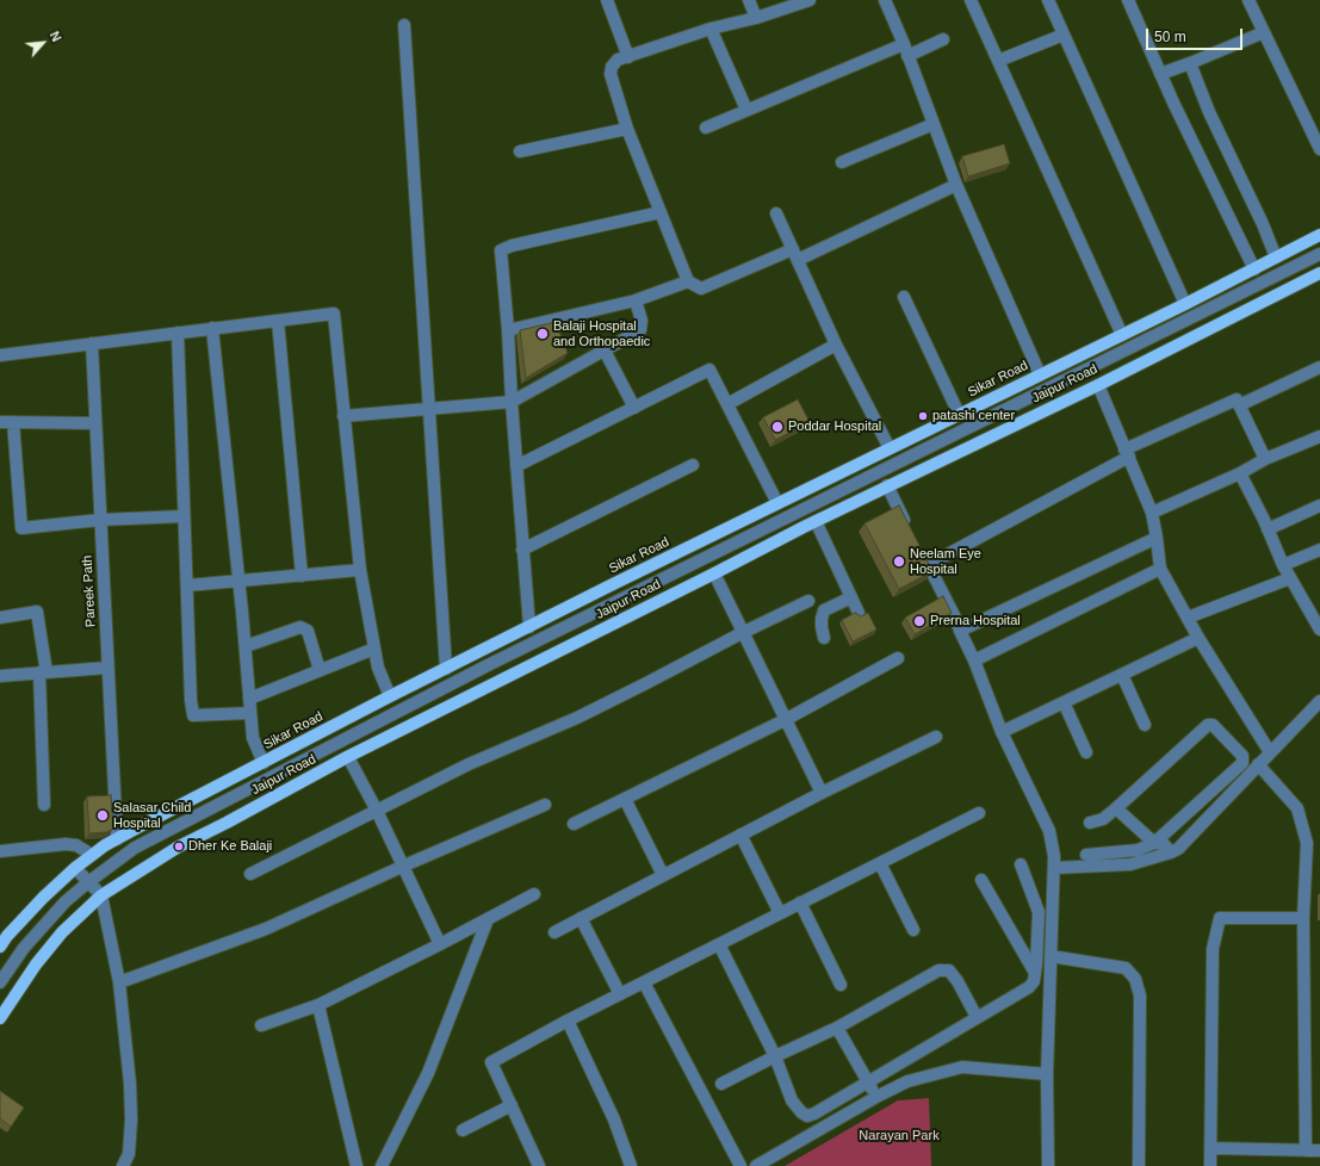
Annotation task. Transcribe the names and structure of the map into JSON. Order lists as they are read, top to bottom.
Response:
{
  "streets": {
    "main road": ["Sikar Road", "Jaipur Road"],
    "street": ["Pareek Path"]
  },
  "crossings": [
    ["Sikar Road", "Pareek Path"]
  ],
  "parks": ["Narayan Park"],
  "places": [
    "Balaji Hospital and Orthopaedic",
    "patashi center",
    "Poddar Hospital",
    "Neelam Eye Hospital",
    "Prerna Hospital",
    "Salasar Child Hospital",
    "Dher Ke Balaji"
  ],
  "scale_bar": "50 m",
  "north": "top right"
}
